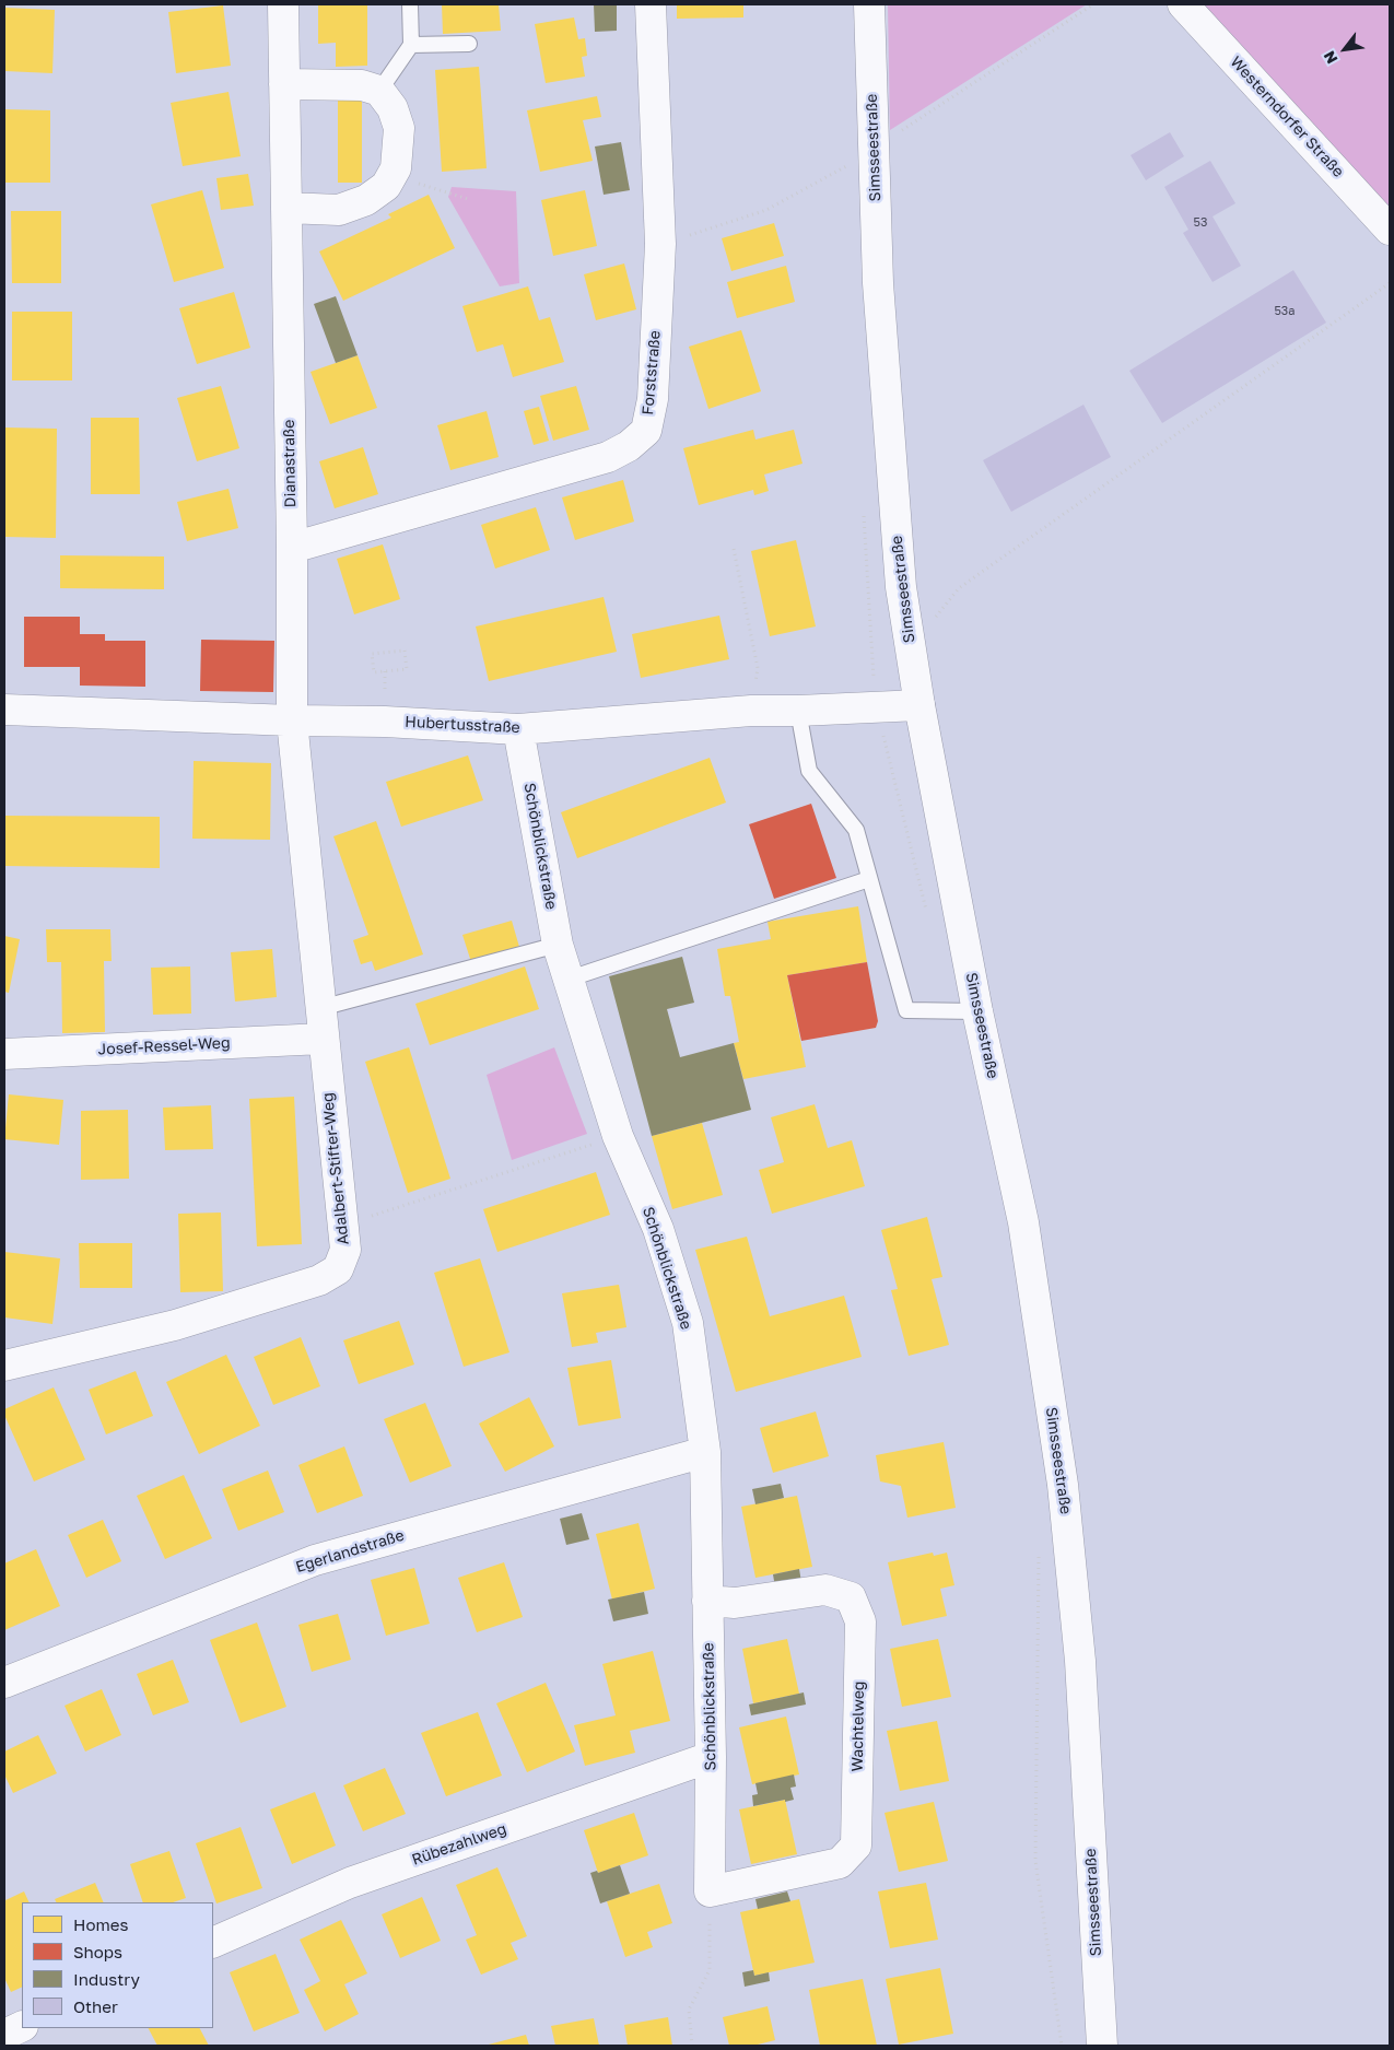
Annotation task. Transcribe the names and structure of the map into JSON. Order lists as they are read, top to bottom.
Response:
{
  "streets": {
    "street": [
      "Westerndorfer Straße",
      "Simsseestraße",
      "Forststraße",
      "Dianastraße",
      "Hubertusstraße",
      "Schönblickstraße",
      "Josef-Ressel-Weg",
      "Adalbert-Stifter-Weg",
      "Egerlandstraße",
      "Wachtelweg",
      "Rübezahlweg"
    ]
  },
  "crossings": [
    ["Simsseestraße", "Hubertusstraße"],
    ["Forststraße", "Dianastraße"],
    ["Dianastraße", "Hubertusstraße"],
    ["Dianastraße", "Adalbert-Stifter-Weg"],
    ["Hubertusstraße", "Schönblickstraße"],
    ["Hubertusstraße", "Adalbert-Stifter-Weg"],
    ["Schönblickstraße", "Egerlandstraße"],
    ["Schönblickstraße", "Wachtelweg"],
    ["Schönblickstraße", "Rübezahlweg"],
    ["Josef-Ressel-Weg", "Adalbert-Stifter-Weg"]
  ],
  "house_numbers": ["53", "53a"],
  "legend": [
    "Homes",
    "Shops",
    "Industry",
    "Other"
  ],
  "north": "bottom left"
}
